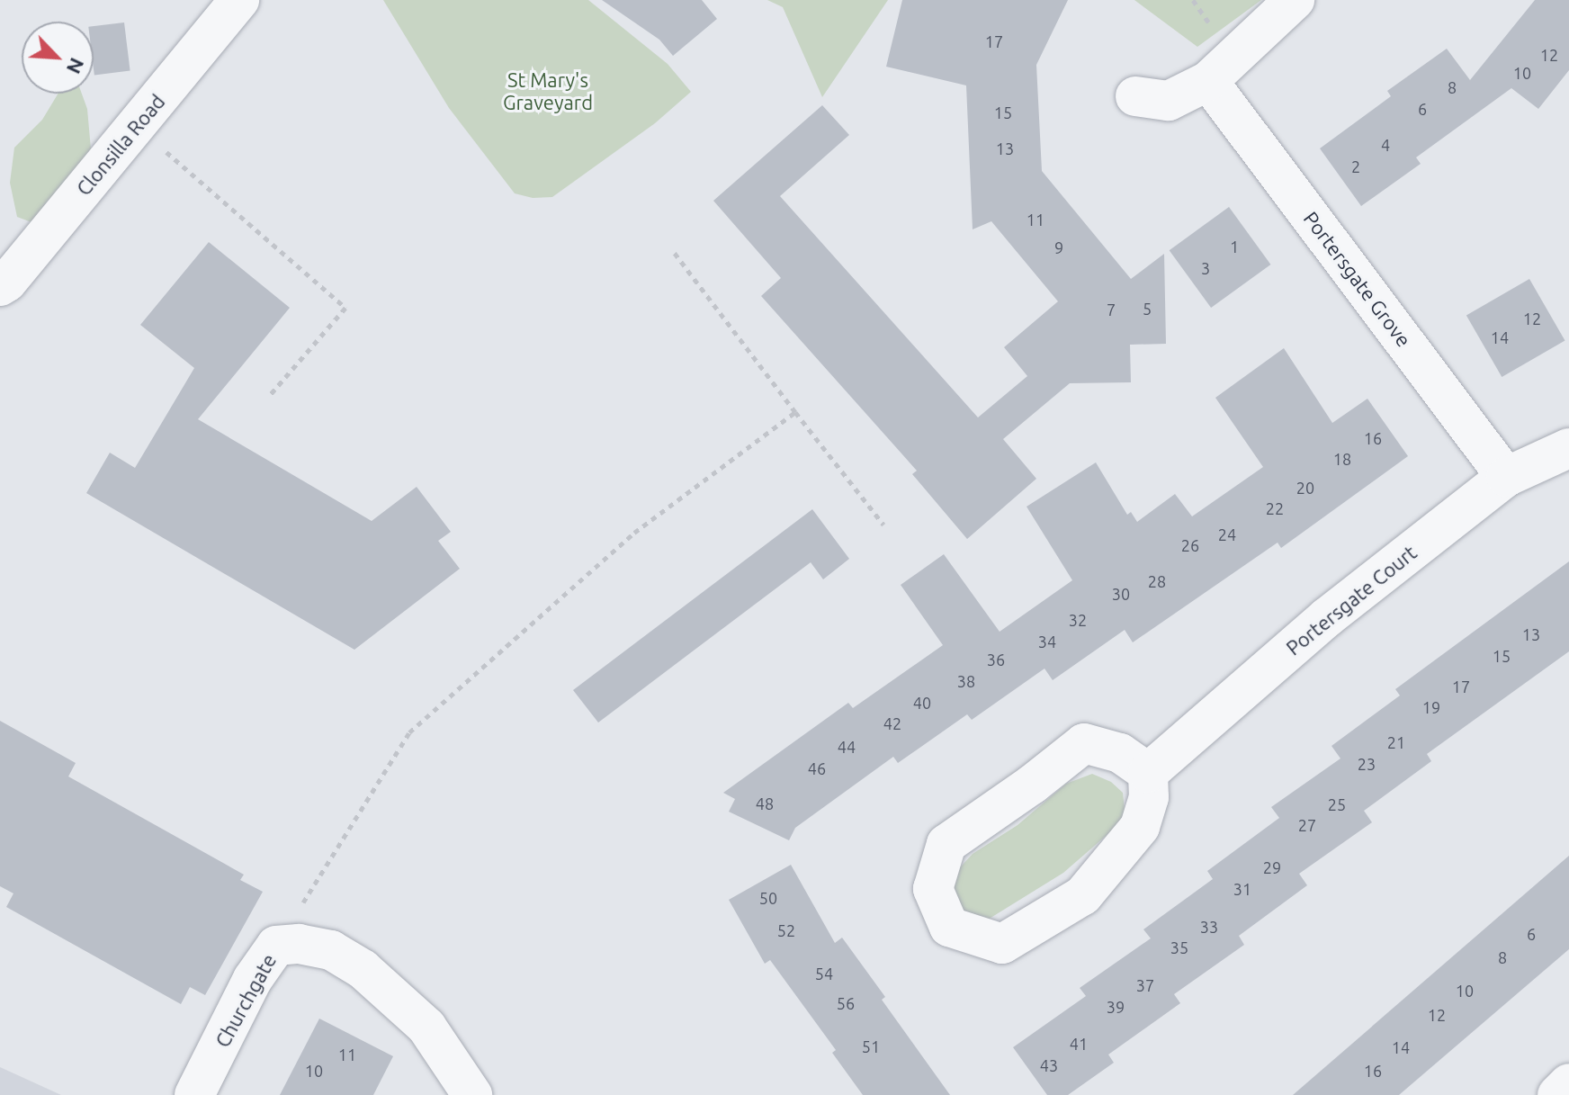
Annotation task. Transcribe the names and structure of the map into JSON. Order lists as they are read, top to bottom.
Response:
{
  "streets": {
    "street": [
      "Clonsilla Road",
      "Portersgate Grove",
      "Portersgate Court",
      "Churchgate"
    ]
  },
  "crossings": [
    ["Portersgate Grove", "Portersgate Court"]
  ],
  "parks": ["St Mary's Graveyard"],
  "house_numbers": [
    "17",
    "12",
    "10",
    "8",
    "6",
    "15",
    "4",
    "13",
    "2",
    "11",
    "1",
    "9",
    "3",
    "5",
    "7",
    "12",
    "14",
    "16",
    "18",
    "20",
    "22",
    "24",
    "26",
    "28",
    "30",
    "32",
    "13",
    "34",
    "15",
    "36",
    "38",
    "17",
    "40",
    "19",
    "42",
    "21",
    "44",
    "23",
    "46",
    "48",
    "25",
    "27",
    "29",
    "31",
    "50",
    "33",
    "52",
    "6",
    "35",
    "8",
    "54",
    "37",
    "10",
    "56",
    "39",
    "12",
    "41",
    "51",
    "14",
    "11",
    "43",
    "10",
    "16"
  ],
  "north": "bottom right"
}
